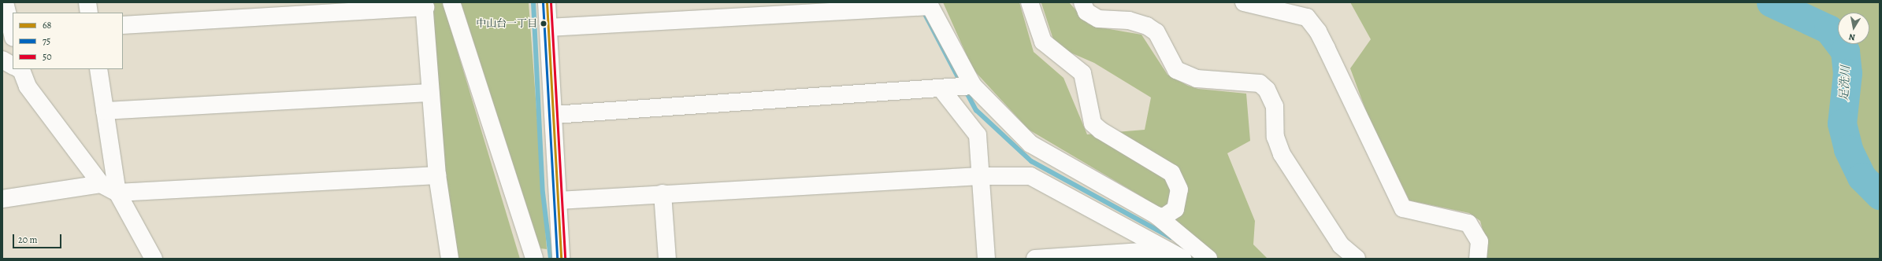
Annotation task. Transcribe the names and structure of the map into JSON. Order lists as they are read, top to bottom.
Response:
{
  "water": ["足洗川"],
  "places": ["中山台一丁目"],
  "lines": ["transit line 68", "transit line 75", "transit line 50"],
  "legend": ["68", "75", "50"],
  "scale_bar": "20 m",
  "north": "bottom"
}
